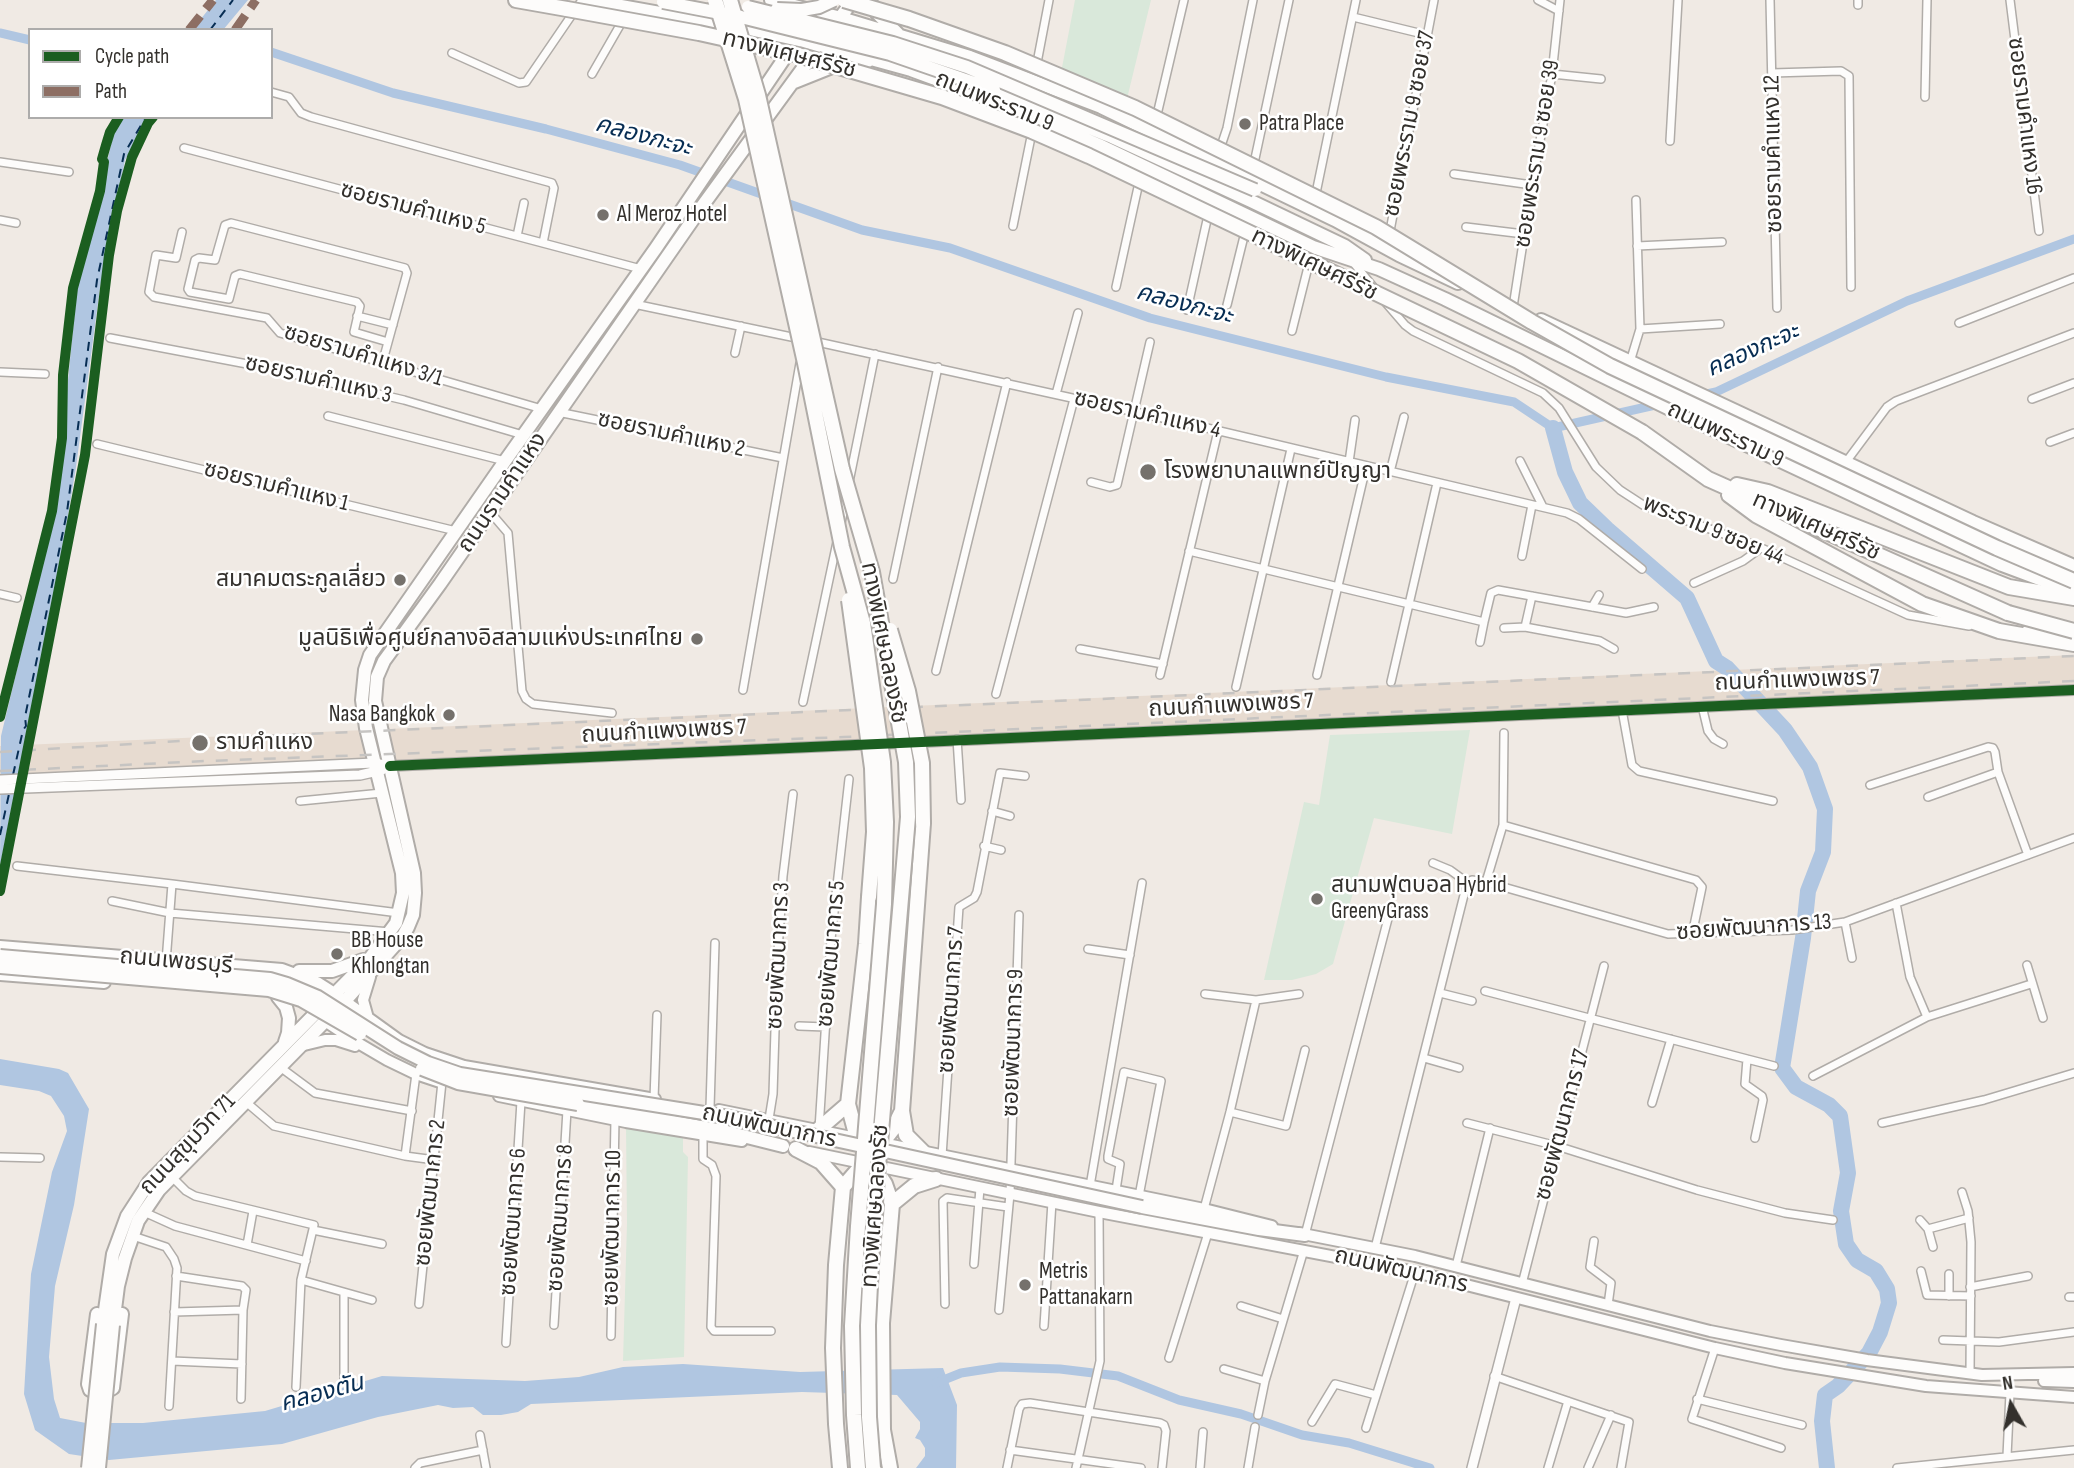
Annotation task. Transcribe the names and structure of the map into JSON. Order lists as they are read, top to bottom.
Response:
{
  "streets": {
    "highway": ["ทางพิเศษศรีรัช", "ทางพิเศษฉลองรัช"],
    "main road": [
      "ถนนพระราม 9",
      "ถนนรามคำแหง",
      "ถนนเพชรบุรี",
      "ถนนพัฒนาการ",
      "ถนนสุขุมวิท 71"
    ],
    "street": [
      "ซอยรามคำแหง 16",
      "ซอยพระราม 9 ซอย 37",
      "ซอยพระราม 9 ซอย 39",
      "ซอยรามคำแหง 12",
      "ซอยรามคำแหง 5",
      "ซอยรามคำแหง 3/1",
      "ซอยรามคำแหง 3",
      "ซอยรามคำแหง 4",
      "ซอยรามคำแหง 2",
      "ซอยรามคำแหง 1",
      "พระราม 9 ซอย 44",
      "ถนนกำแพงเพชร 7",
      "ซอยพัฒนาการ 13",
      "ซอยพัฒนาการ 5",
      "ซอยพัฒนาการ 3",
      "ซอยพัฒนาการ 7",
      "ซอยพัฒนาการ 9",
      "ซอยพัฒนาการ 17",
      "ซอยพัฒนาการ 2",
      "ซอยพัฒนาการ 8",
      "ซอยพัฒนาการ 6",
      "ซอยพัฒนาการ 10"
    ]
  },
  "crossings": [
    ["ทางพิเศษศรีรัช", "พระราม 9 ซอย 44"],
    ["ถนนพระราม 9", "ซอยพระราม 9 ซอย 37"],
    ["ถนนพระราม 9", "ซอยพระราม 9 ซอย 39"],
    ["ถนนพระราม 9", "ถนนรามคำแหง"],
    ["ถนนพระราม 9", "พระราม 9 ซอย 44"],
    ["ซอยรามคำแหง 5", "ถนนรามคำแหง"],
    ["ซอยรามคำแหง 3/1", "ถนนรามคำแหง"],
    ["ซอยรามคำแหง 3", "ถนนรามคำแหง"],
    ["ซอยรามคำแหง 4", "ถนนรามคำแหง"],
    ["ซอยรามคำแหง 2", "ถนนรามคำแหง"],
    ["ซอยรามคำแหง 1", "ถนนรามคำแหง"],
    ["ถนนรามคำแหง", "ถนนกำแพงเพชร 7"],
    ["ถนนรามคำแหง", "ถนนเพชรบุรี"],
    ["ถนนรามคำแหง", "ถนนพัฒนาการ"],
    ["ถนนรามคำแหง", "ถนนสุขุมวิท 71"],
    ["ซอยพัฒนาการ 5", "ถนนพัฒนาการ"],
    ["ซอยพัฒนาการ 3", "ถนนพัฒนาการ"],
    ["ถนนเพชรบุรี", "ถนนพัฒนาการ"],
    ["ถนนเพชรบุรี", "ถนนสุขุมวิท 71"],
    ["ซอยพัฒนาการ 7", "ถนนพัฒนาการ"],
    ["ซอยพัฒนาการ 9", "ถนนพัฒนาการ"],
    ["ซอยพัฒนาการ 17", "ถนนพัฒนาการ"],
    ["ถนนพัฒนาการ", "ถนนสุขุมวิท 71"],
    ["ถนนพัฒนาการ", "ซอยพัฒนาการ 2"],
    ["ถนนพัฒนาการ", "ซอยพัฒนาการ 8"],
    ["ถนนพัฒนาการ", "ซอยพัฒนาการ 6"],
    ["ถนนพัฒนาการ", "ซอยพัฒนาการ 10"]
  ],
  "water": ["คลองกะจะ", "คลองตัน"],
  "places": [
    "Patra Place",
    "Al Meroz Hotel",
    "โรงพยาบาลแพทย์ปัญญา",
    "สมาคมตระกูลเลี่ยว",
    "มูลนิธิเพื่อศูนย์กลางอิสลามแห่งประเทศไทย",
    "Nasa Bangkok",
    "รามคำแหง",
    "สนามฟุตบอล Hybrid GreenyGrass",
    "BB House Khlongtan",
    "Metris Pattanakarn"
  ],
  "legend": ["Cycle path", "Path"],
  "north": "top"
}
